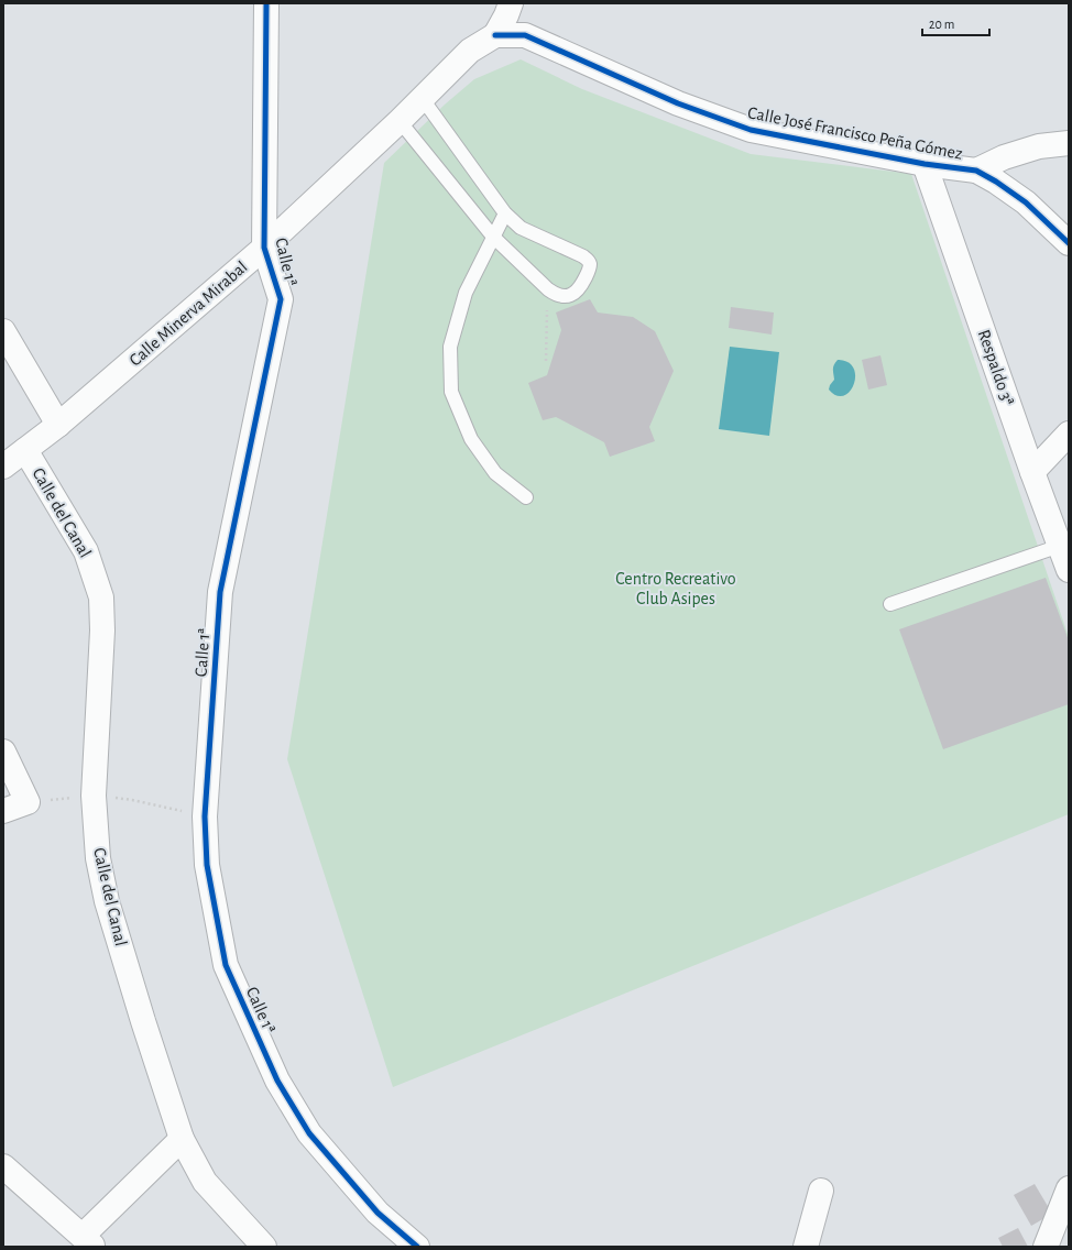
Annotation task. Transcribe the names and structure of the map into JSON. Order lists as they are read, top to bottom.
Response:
{
  "streets": {
    "street": [
      "Calle José Francisco Peña Gómez",
      "Calle 1ª",
      "Calle Minerva Mirabal",
      "Respaldo 3ª",
      "Calle del Canal"
    ]
  },
  "crossings": [
    ["Calle José Francisco Peña Gómez", "Calle Minerva Mirabal"],
    ["Calle José Francisco Peña Gómez", "Respaldo 3ª"],
    ["Calle 1ª", "Calle Minerva Mirabal"],
    ["Calle Minerva Mirabal", "Calle del Canal"]
  ],
  "parks": ["Centro Recreativo Club Asipes"],
  "scale_bar": "20 m"
}
